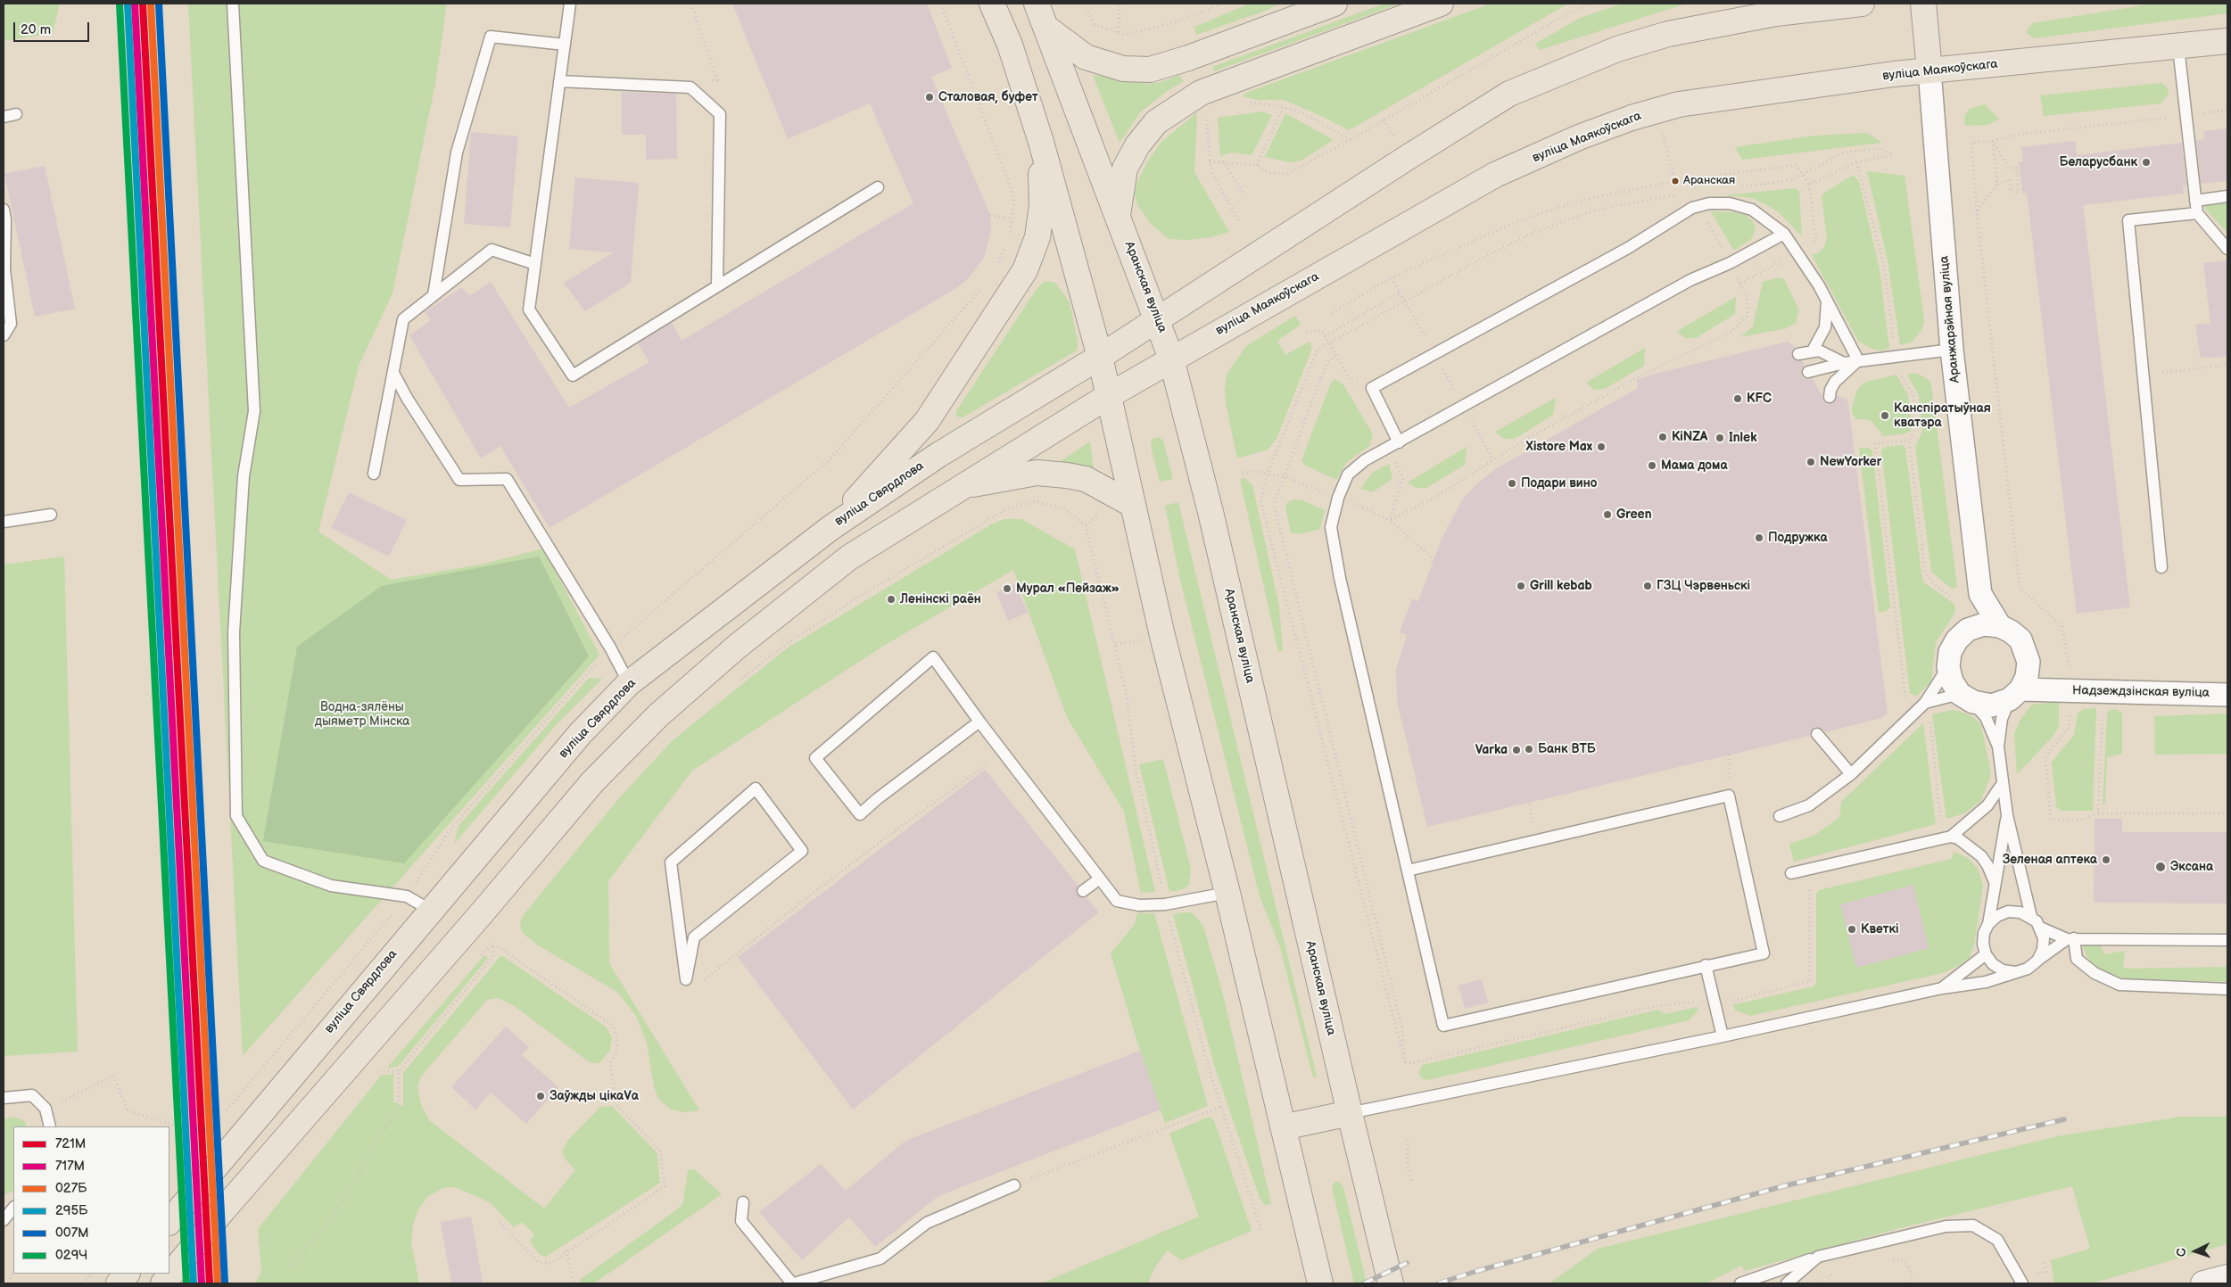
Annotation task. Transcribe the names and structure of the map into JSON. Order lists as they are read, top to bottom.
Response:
{
  "streets": {
    "main road": ["вуліца Маякоўскага", "Аранская вуліца", "вуліца Свярдлова"],
    "street": ["Аранжарэйная вуліца", "Надзеждзінская вуліца"]
  },
  "crossings": [
    ["вуліца Маякоўскага", "Аранская вуліца"],
    ["вуліца Маякоўскага", "Аранжарэйная вуліца"],
    ["Аранская вуліца", "вуліца Свярдлова"],
    ["Аранжарэйная вуліца", "Надзеждзінская вуліца"]
  ],
  "parks": ["Водна-зялёны дыяметр Мінска"],
  "places": [
    "Сталовая, буфет",
    "Беларусбанк",
    "Аранская",
    "KFC",
    "Канспіратыўная кватэра",
    "KiNZA",
    "Inlek",
    "Xistore Max",
    "NewYorker",
    "Мама дома",
    "Подари вино",
    "Green",
    "Подружка",
    "Grill kebab",
    "ГЗЦ Чэрвеньскі",
    "Мурал «Пейзаж»",
    "Ленінскі раён",
    "Банк ВТБ",
    "Varka",
    "Зеленая аптека",
    "Эксана",
    "Кветкі",
    "Заўжды цікаVа"
  ],
  "lines": [
    "transit line 721М",
    "transit line 717М",
    "transit line 027Б",
    "transit line 007М",
    "transit line 295Б",
    "transit line 029Ч"
  ],
  "legend": [
    "721М",
    "717М",
    "027Б",
    "295Б",
    "007М",
    "029Ч"
  ],
  "scale_bar": "20 m",
  "north": "left"
}
